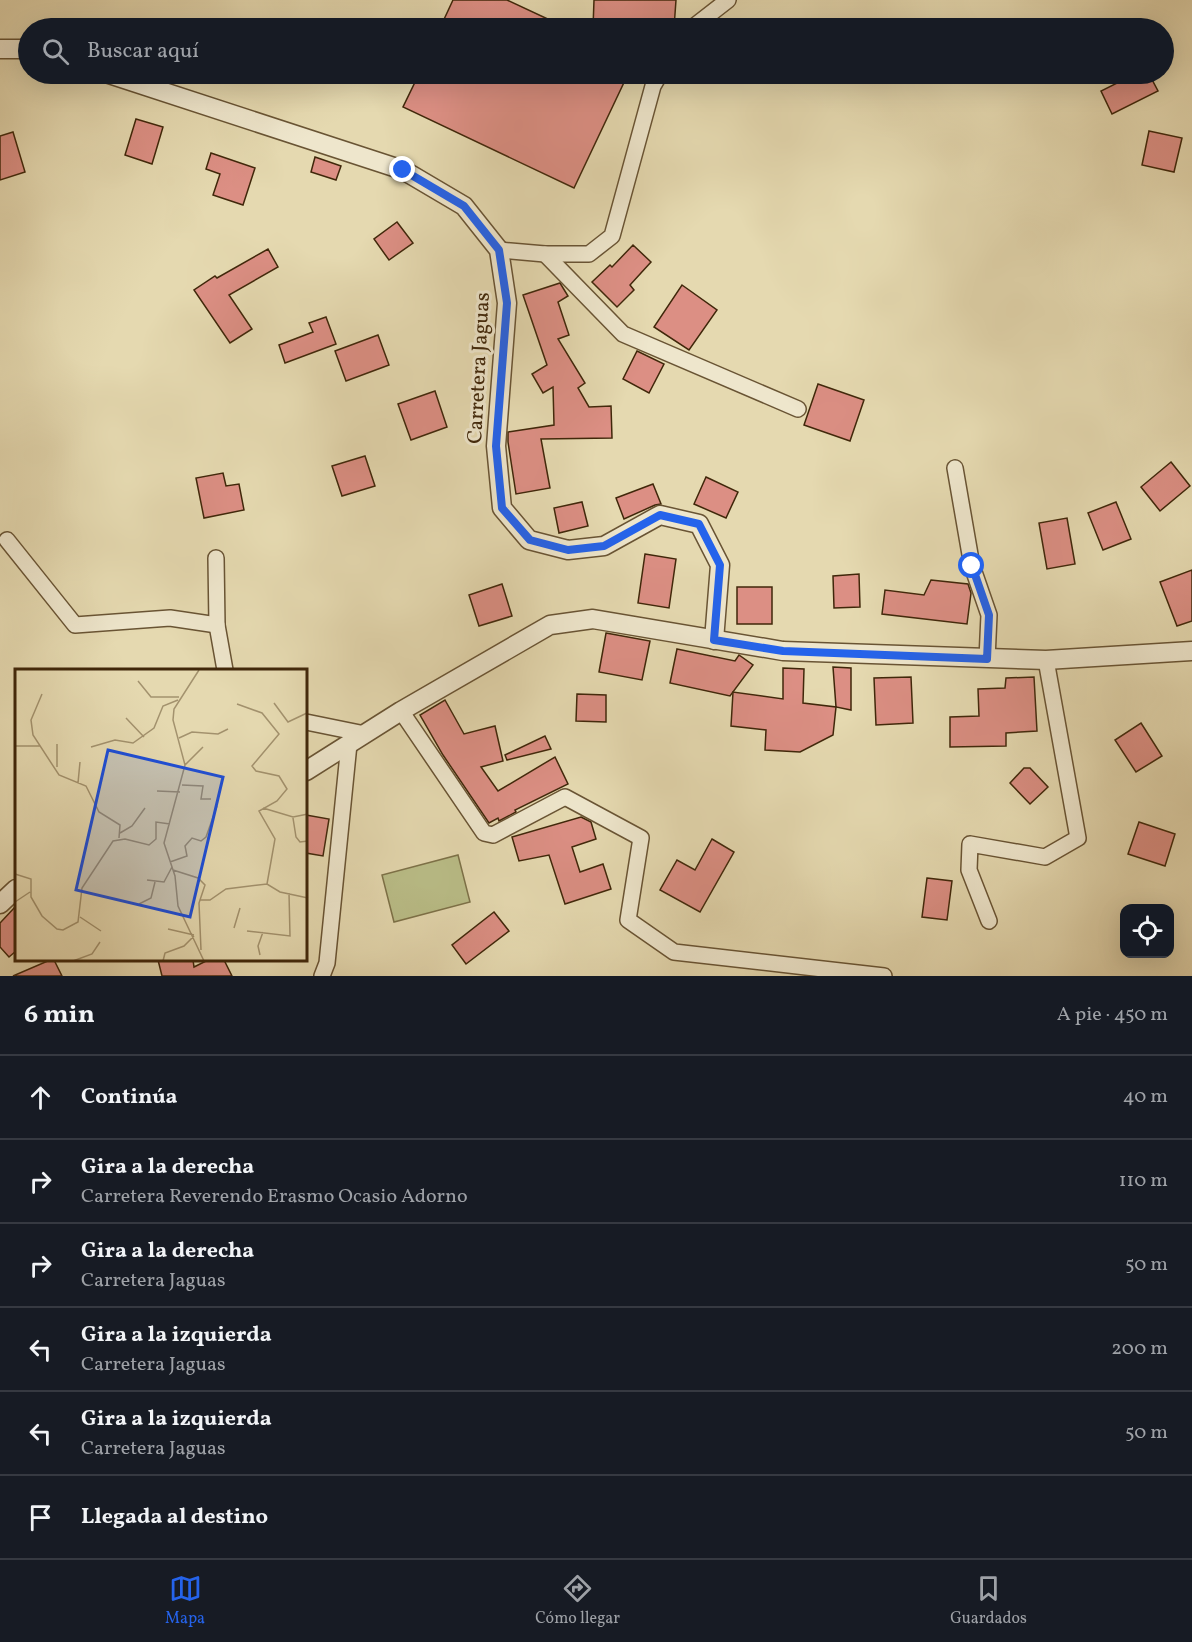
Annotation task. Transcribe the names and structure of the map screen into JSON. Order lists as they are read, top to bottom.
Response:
{
  "streets": {
    "street": ["Carretera Jaguas"]
  },
  "page": {
    "search": "Buscar aquí",
    "heading": ["6 min", "A pie · 450 m"],
    "list": [
      ["Continúa", "40 m"],
      ["Gira a la derecha", "Carretera Reverendo Erasmo Ocasio Adorno", "110 m"],
      ["Gira a la derecha", "Carretera Jaguas", "50 m"],
      ["Gira a la izquierda", "Carretera Jaguas", "200 m"],
      ["Gira a la izquierda", "Carretera Jaguas", "50 m"],
      "Llegada al destino"
    ],
    "nav": ["Mapa", "Cómo llegar", "Guardados"]
  }
}
